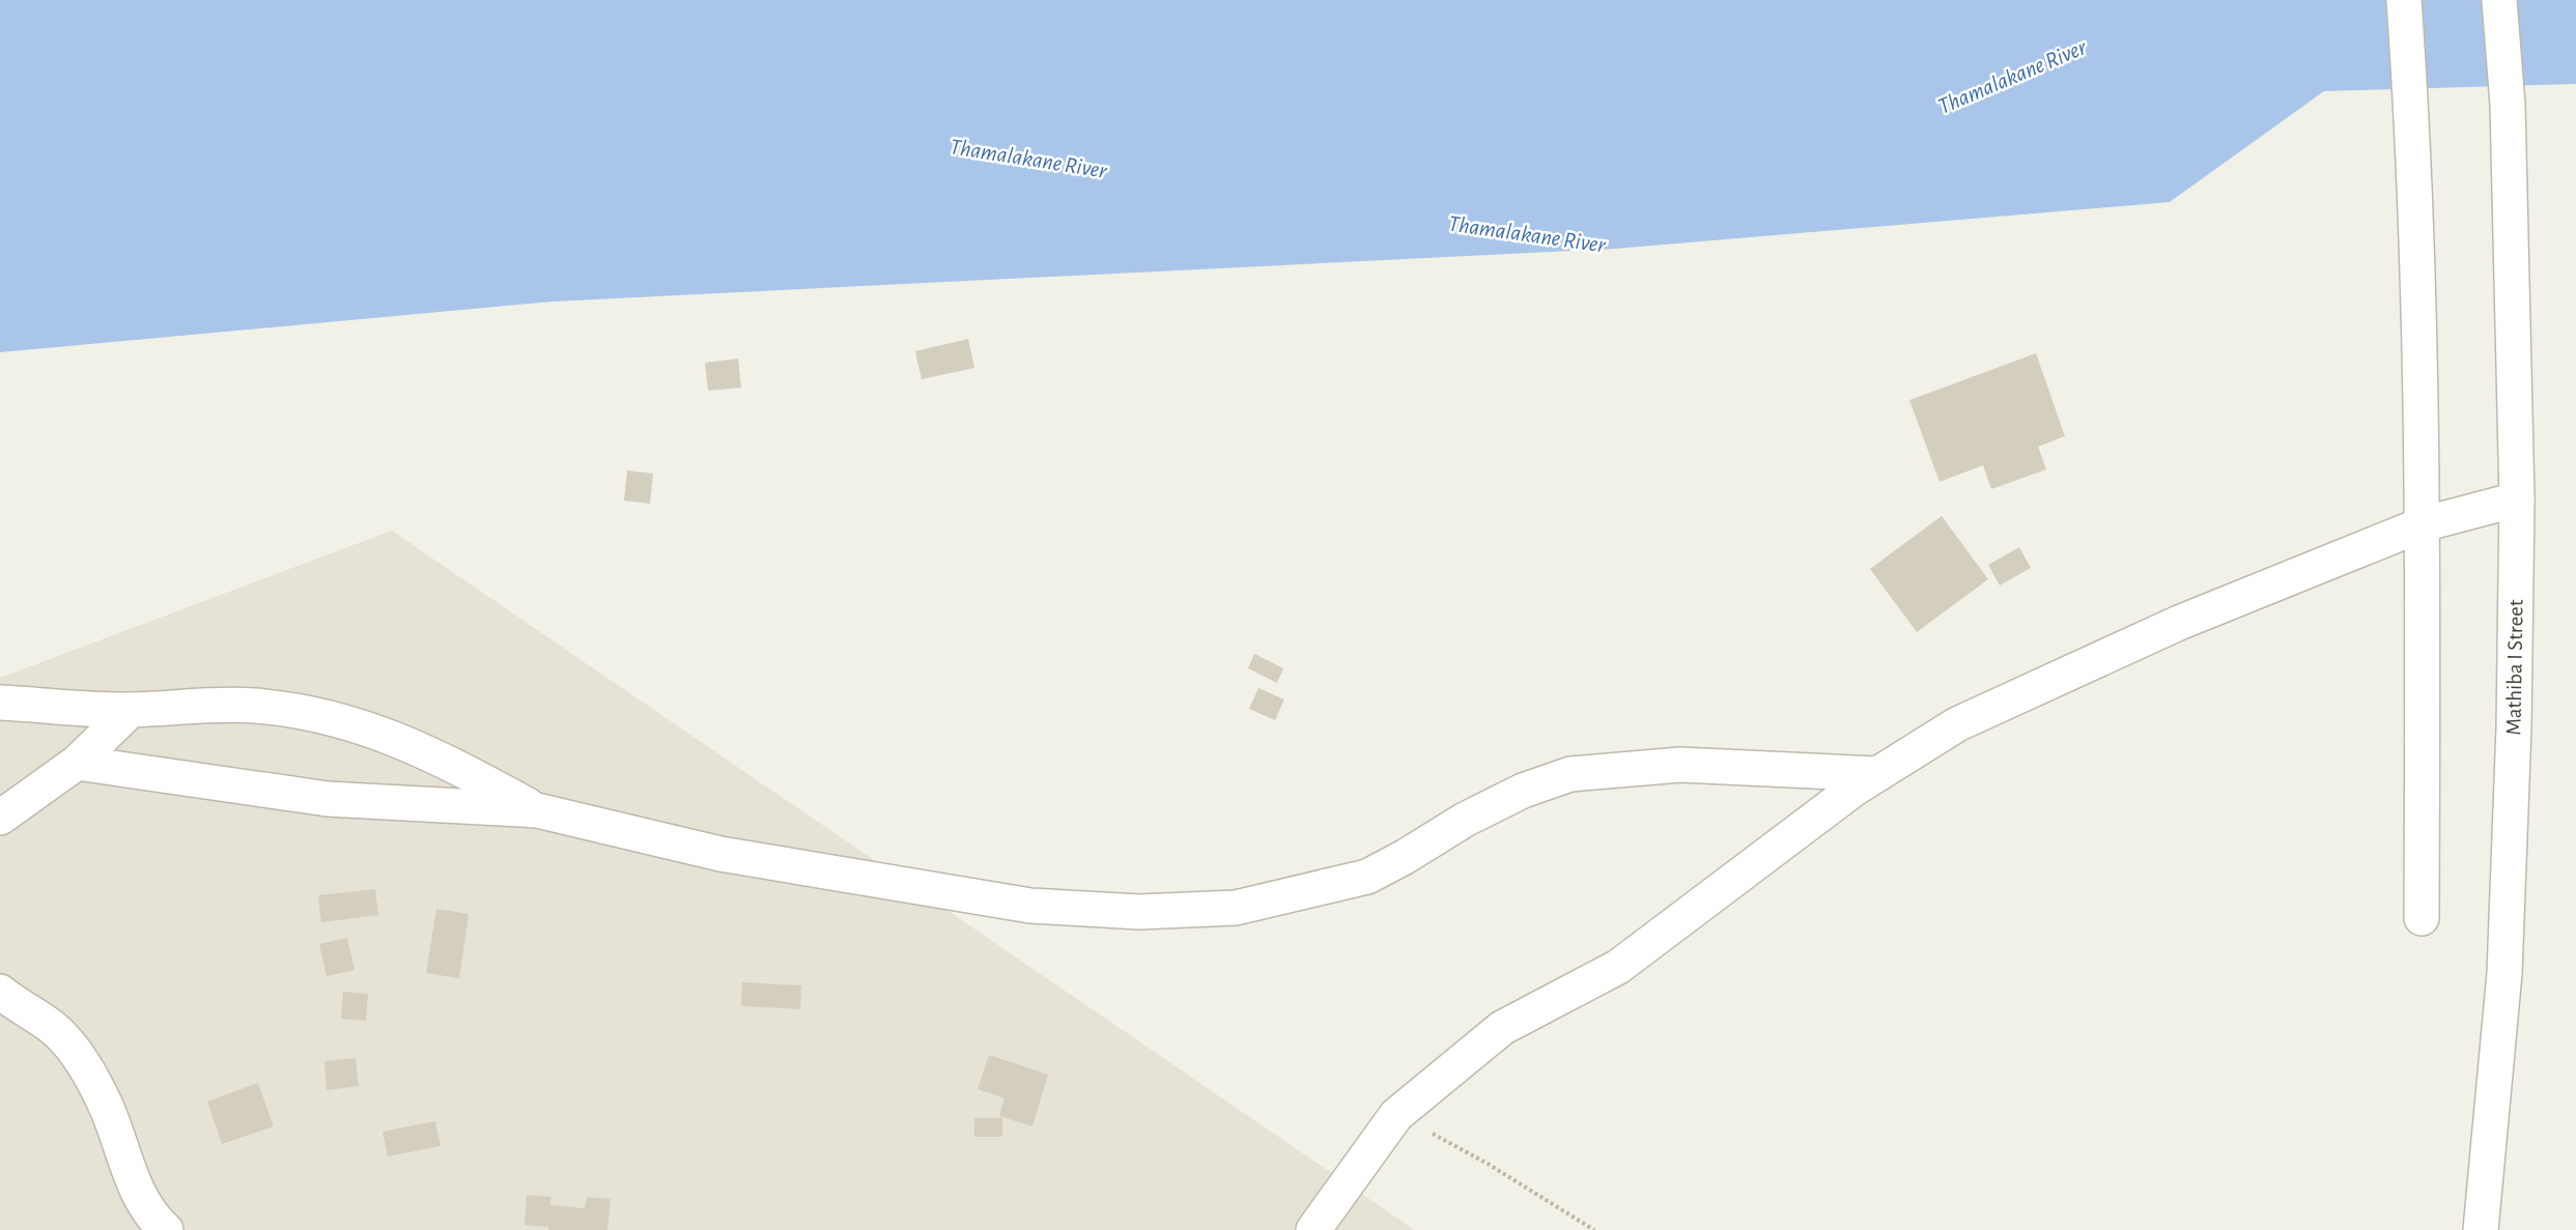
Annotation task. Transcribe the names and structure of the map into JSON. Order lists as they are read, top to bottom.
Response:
{
  "streets": {
    "street": ["Mathiba I Street"]
  },
  "water": ["Thamalakane River"]
}
